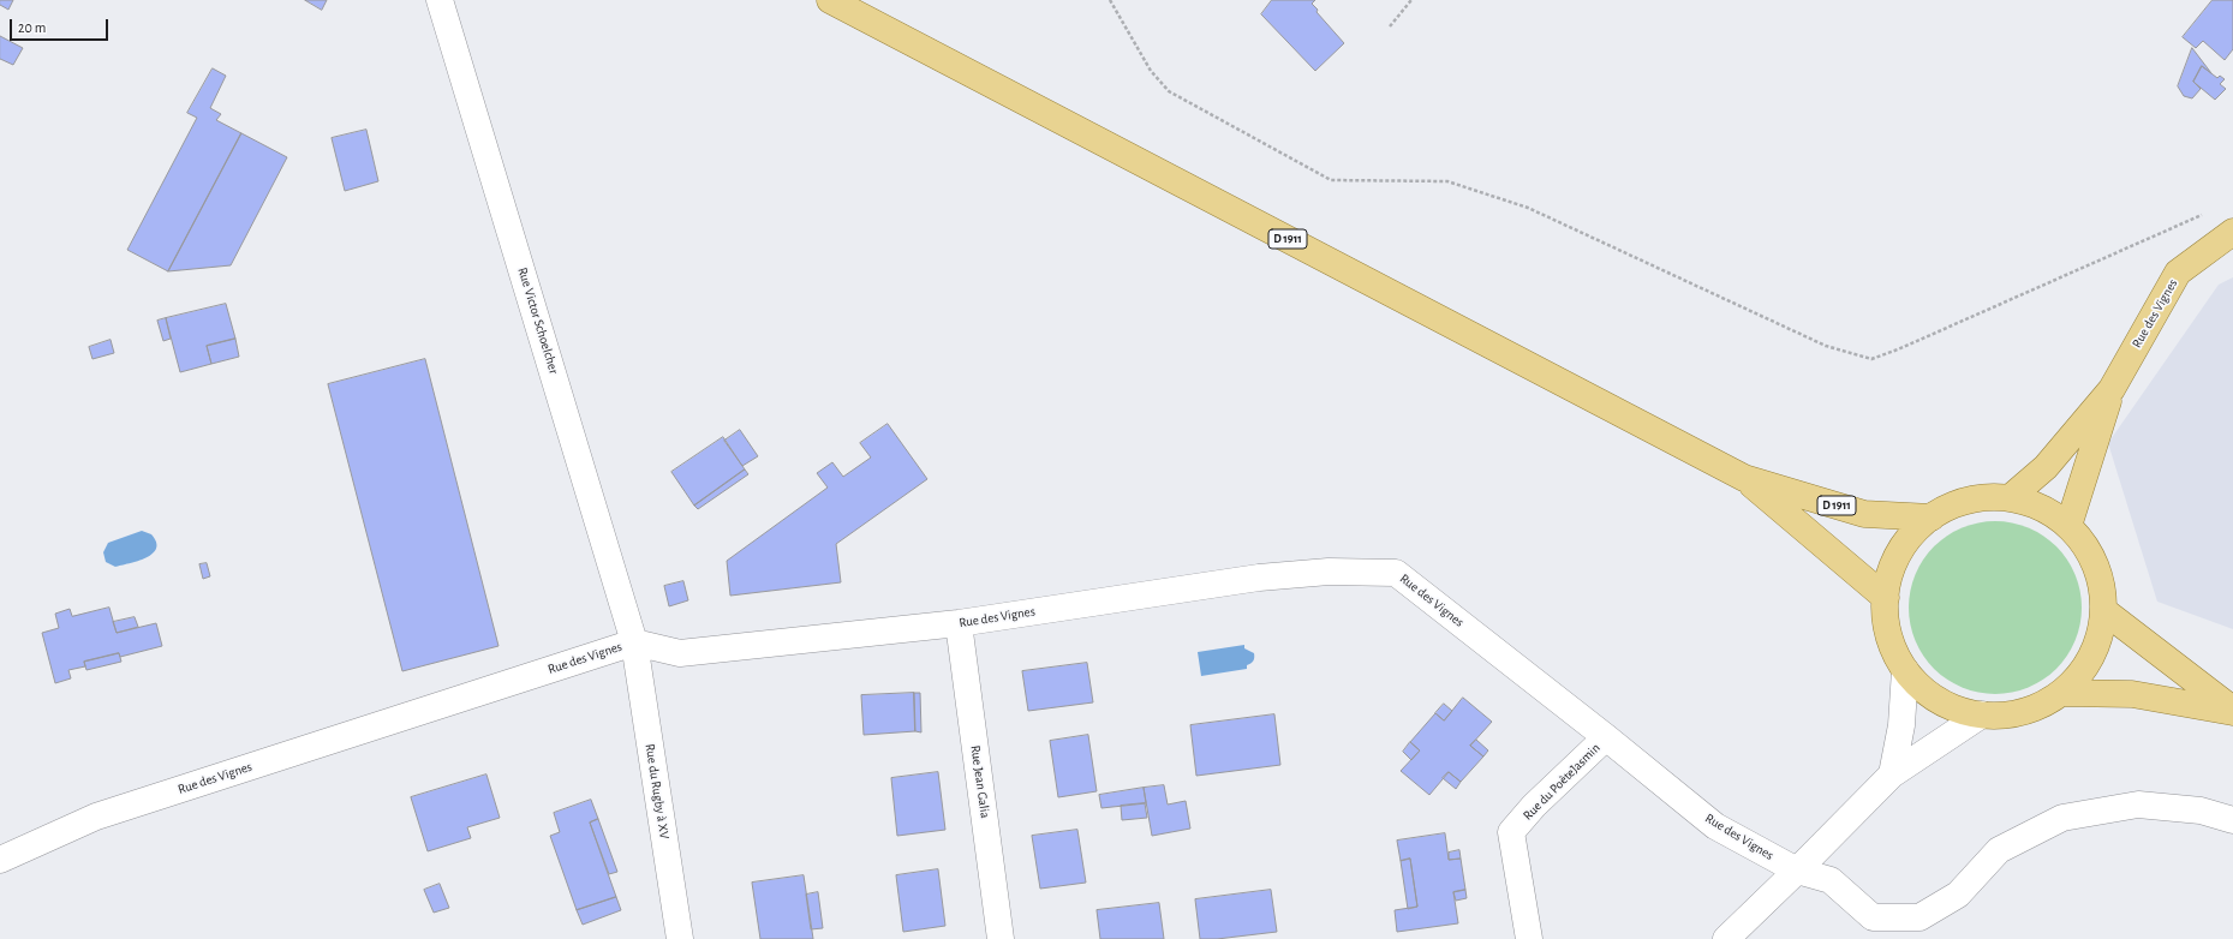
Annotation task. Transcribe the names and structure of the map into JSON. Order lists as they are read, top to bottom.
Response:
{
  "streets": {
    "main road": ["D 1911", "Rue des Vignes"],
    "street": [
      "Rue Victor Schoelcher",
      "Rue Jean Galia",
      "Rue du PoèteJasmin",
      "Rue du Rugby à XV"
    ]
  },
  "crossings": [
    ["Rue des Vignes", "Rue Victor Schoelcher"],
    ["Rue des Vignes", "Rue Jean Galia"],
    ["Rue des Vignes", "Rue du PoèteJasmin"],
    ["Rue des Vignes", "Rue du Rugby à XV"],
    ["Rue Victor Schoelcher", "Rue du Rugby à XV"]
  ],
  "scale_bar": "20 m"
}
